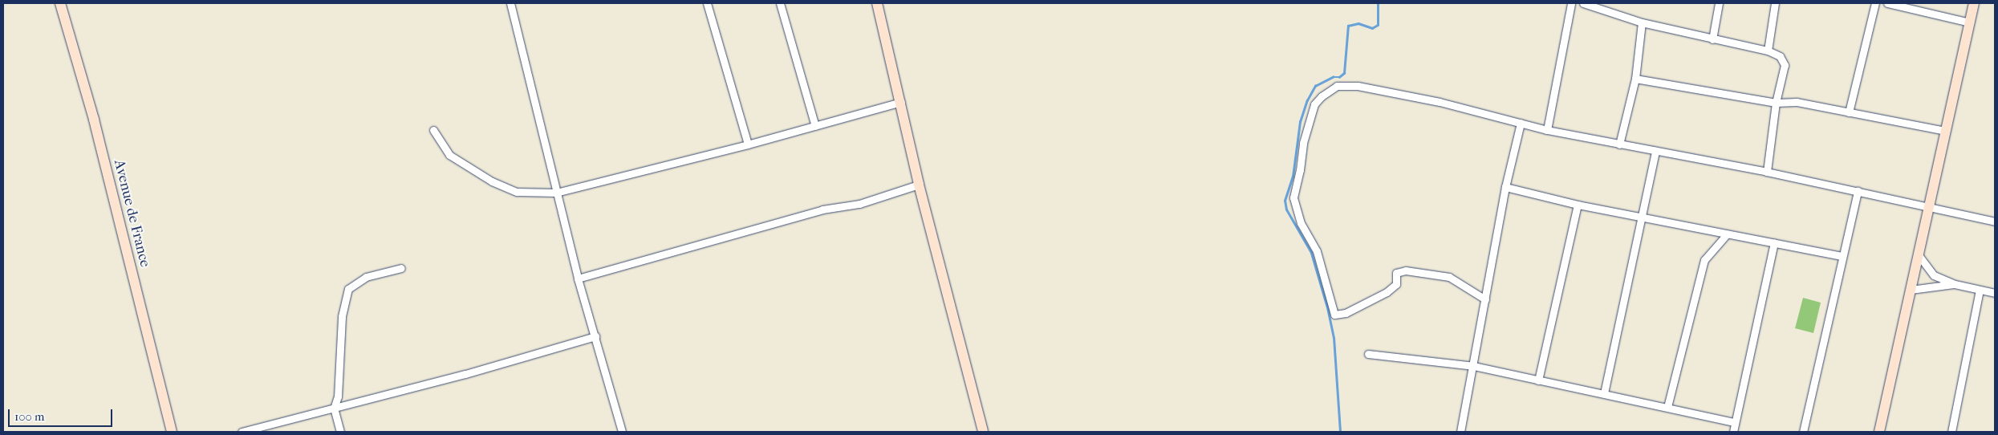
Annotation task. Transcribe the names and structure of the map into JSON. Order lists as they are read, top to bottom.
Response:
{
  "streets": {
    "street": ["Avenue de France"]
  },
  "scale_bar": "100 m"
}
